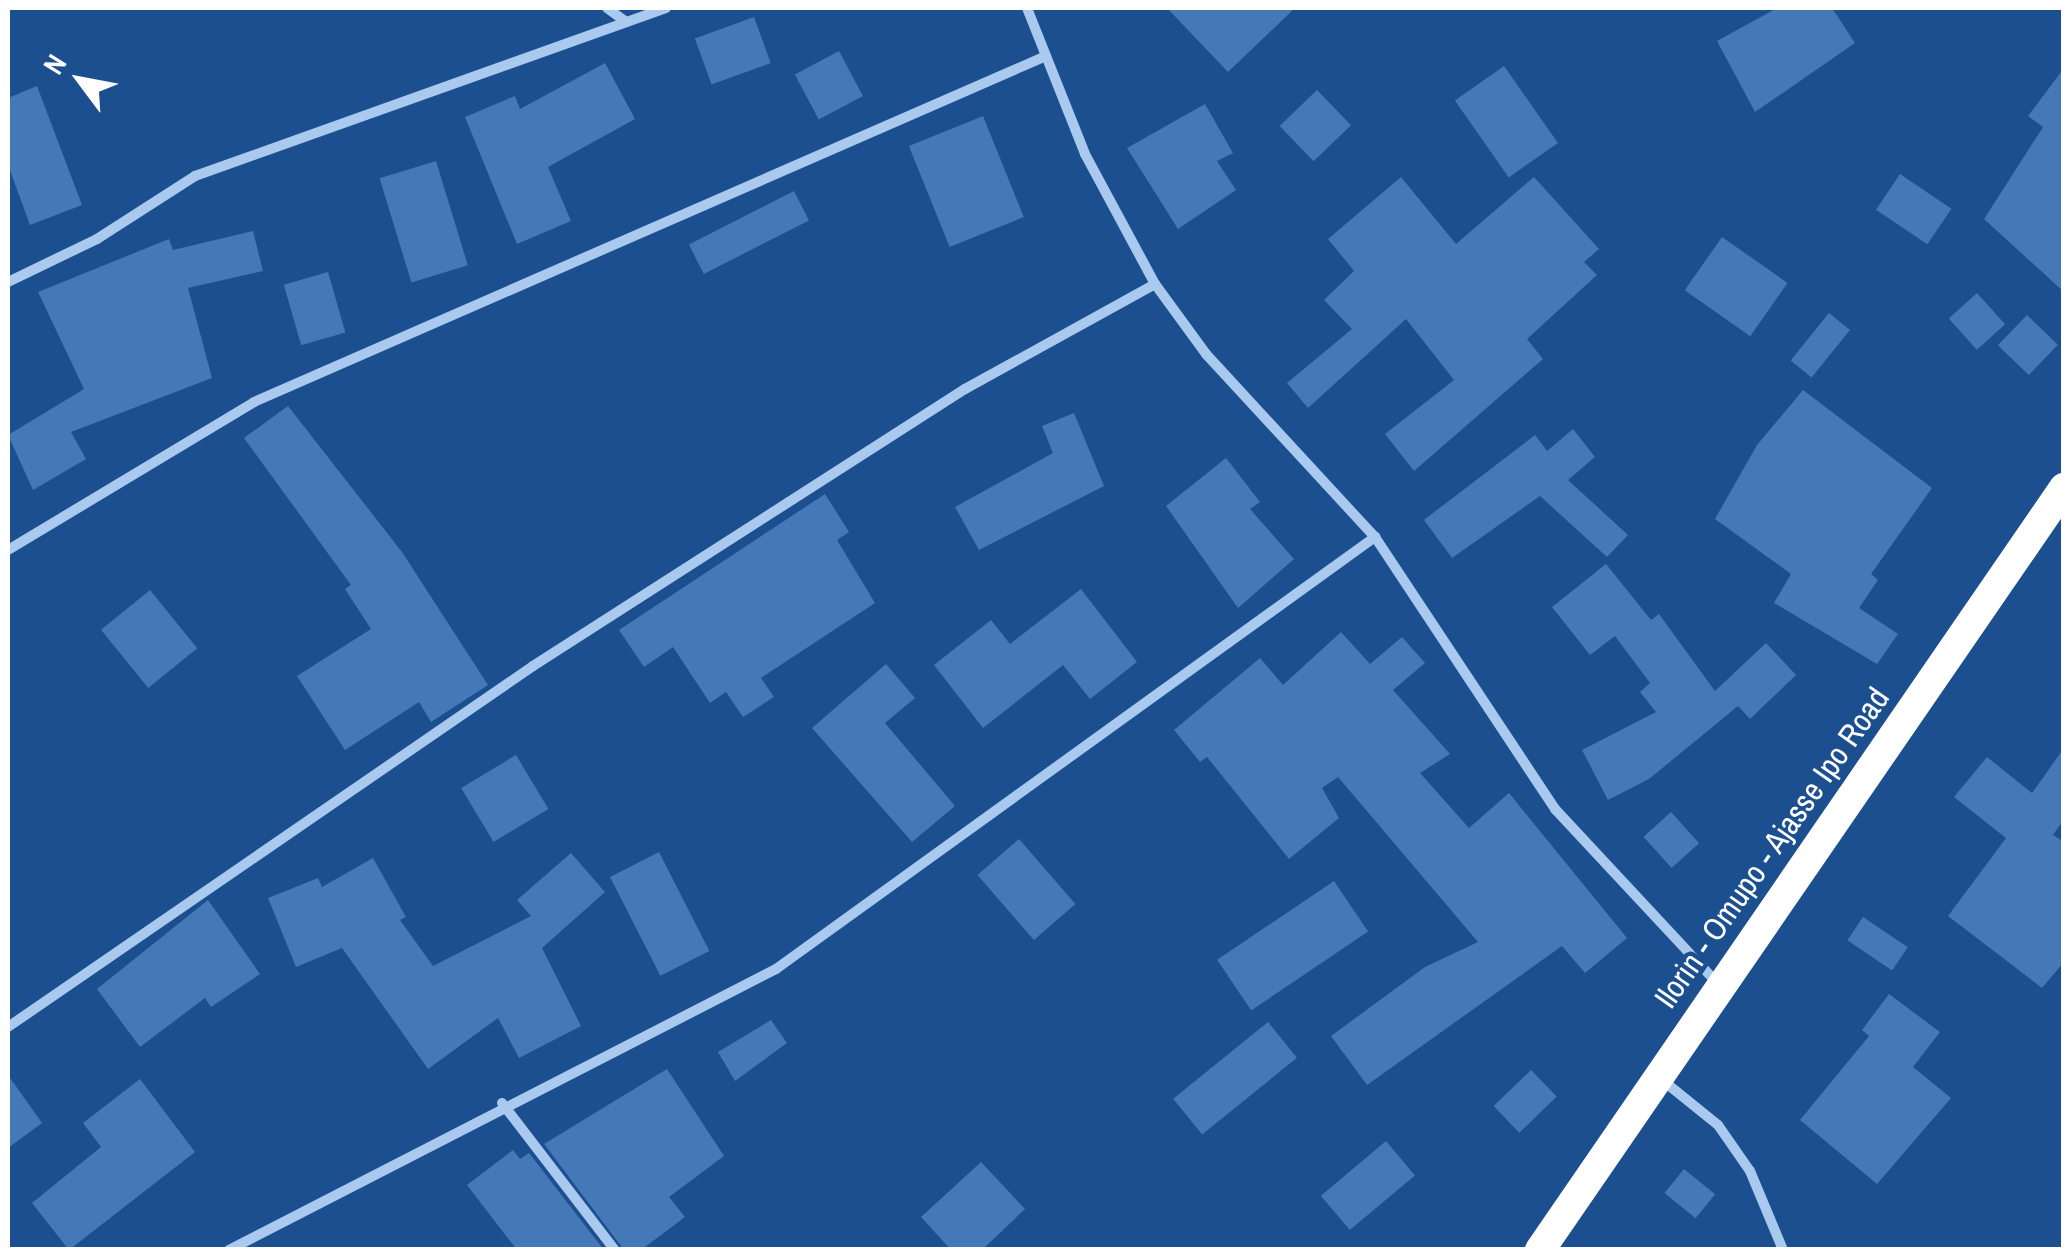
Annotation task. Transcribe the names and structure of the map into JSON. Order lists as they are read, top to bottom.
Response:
{
  "streets": {
    "highway": ["Ilorin - Omupo - Ajasse Ipo Road"]
  },
  "north": "top left"
}
